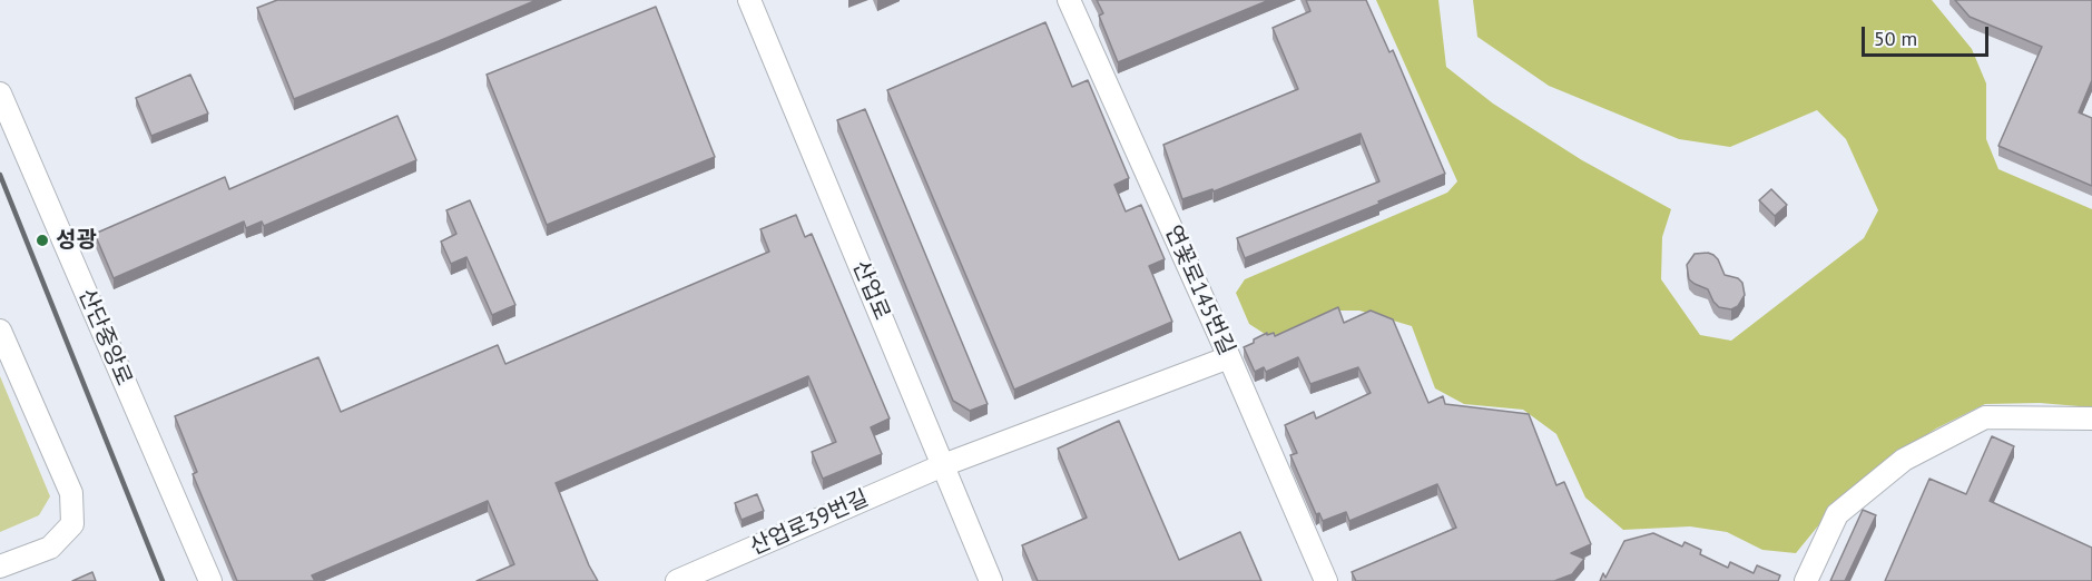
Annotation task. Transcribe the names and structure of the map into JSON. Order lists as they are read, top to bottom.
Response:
{
  "streets": {
    "street": [
      "산업로",
      "연꽃로145번길",
      "산단중앙로",
      "산업로39번길"
    ]
  },
  "crossings": [
    ["산업로", "산업로39번길"],
    ["연꽃로145번길", "산업로39번길"]
  ],
  "places": ["성광"],
  "scale_bar": "50 m"
}
